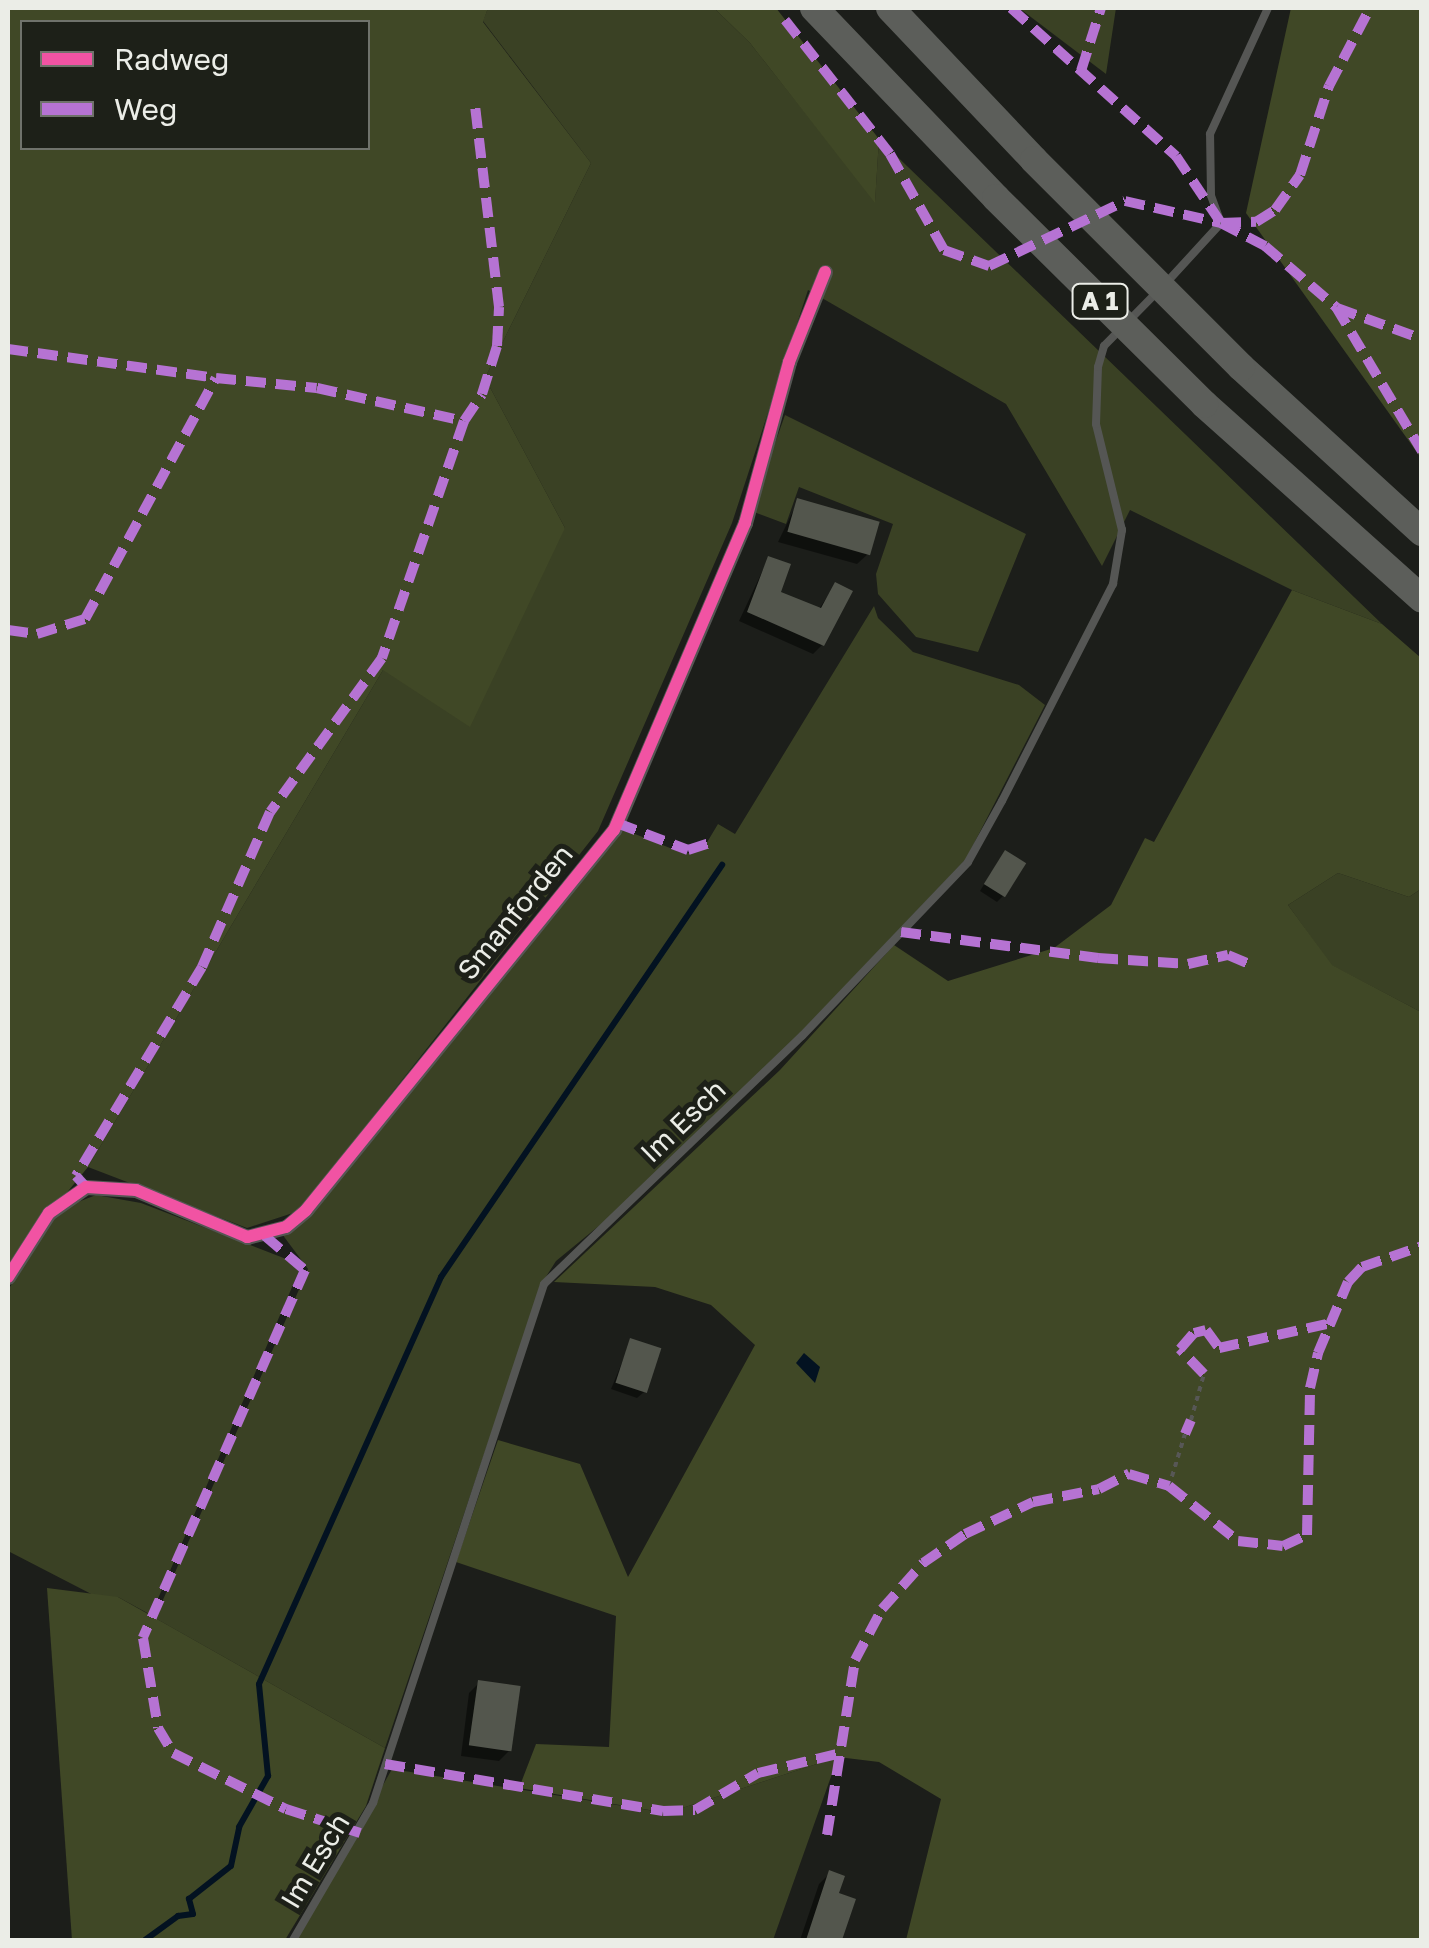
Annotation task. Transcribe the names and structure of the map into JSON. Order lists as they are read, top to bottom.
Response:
{
  "streets": {
    "highway": ["A 1"],
    "street": ["Smanforden"],
    "lane": ["Im Esch"]
  },
  "legend": ["Radweg", "Weg"]
}
